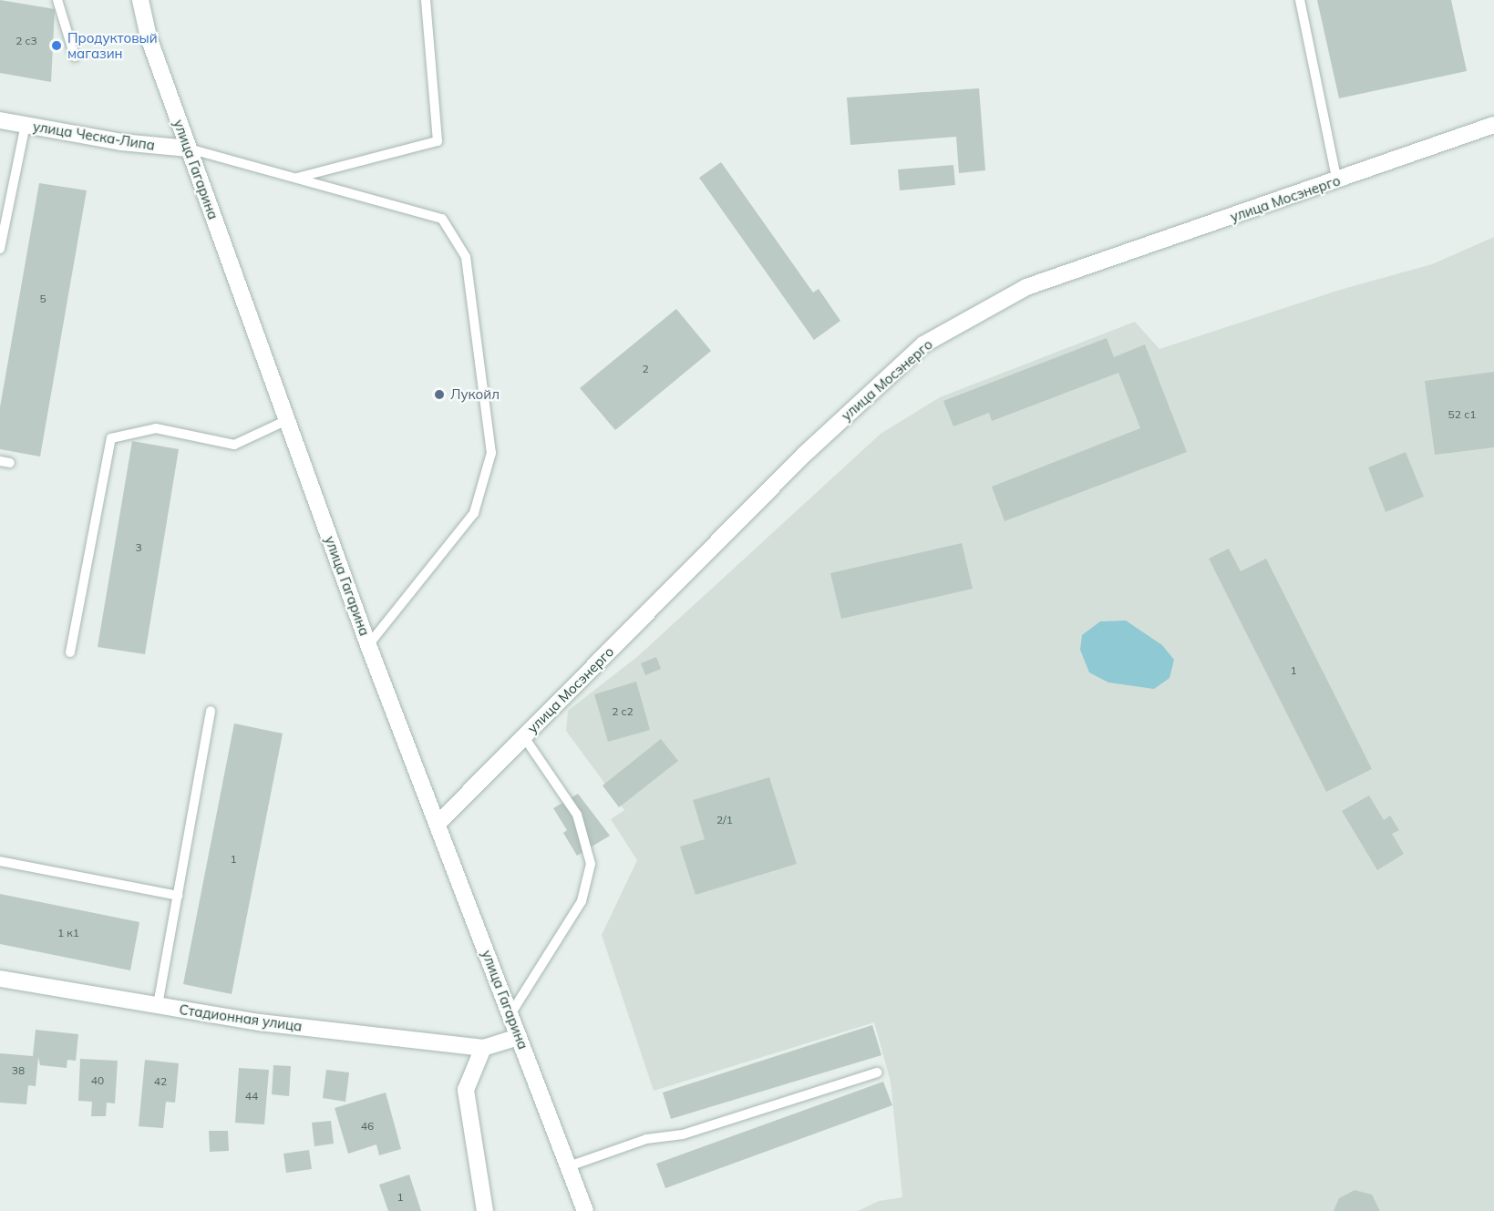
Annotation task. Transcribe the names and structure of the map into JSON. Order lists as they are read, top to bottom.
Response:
{
  "streets": {
    "street": [
      "улица Ческа-Липа",
      "улица Гагарина",
      "улица Мосэнерго",
      "Стадионная улица"
    ]
  },
  "crossings": [
    ["улица Ческа-Липа", "улица Гагарина"],
    ["улица Гагарина", "улица Мосэнерго"]
  ],
  "places": ["Продуктовый магазин", "Лукойл"],
  "house_numbers": [
    "2 с3",
    "5",
    "2",
    "52 с1",
    "3",
    "1",
    "2 с2",
    "2/1",
    "1",
    "1 к1",
    "38",
    "40",
    "42",
    "44",
    "46",
    "1"
  ]
}
